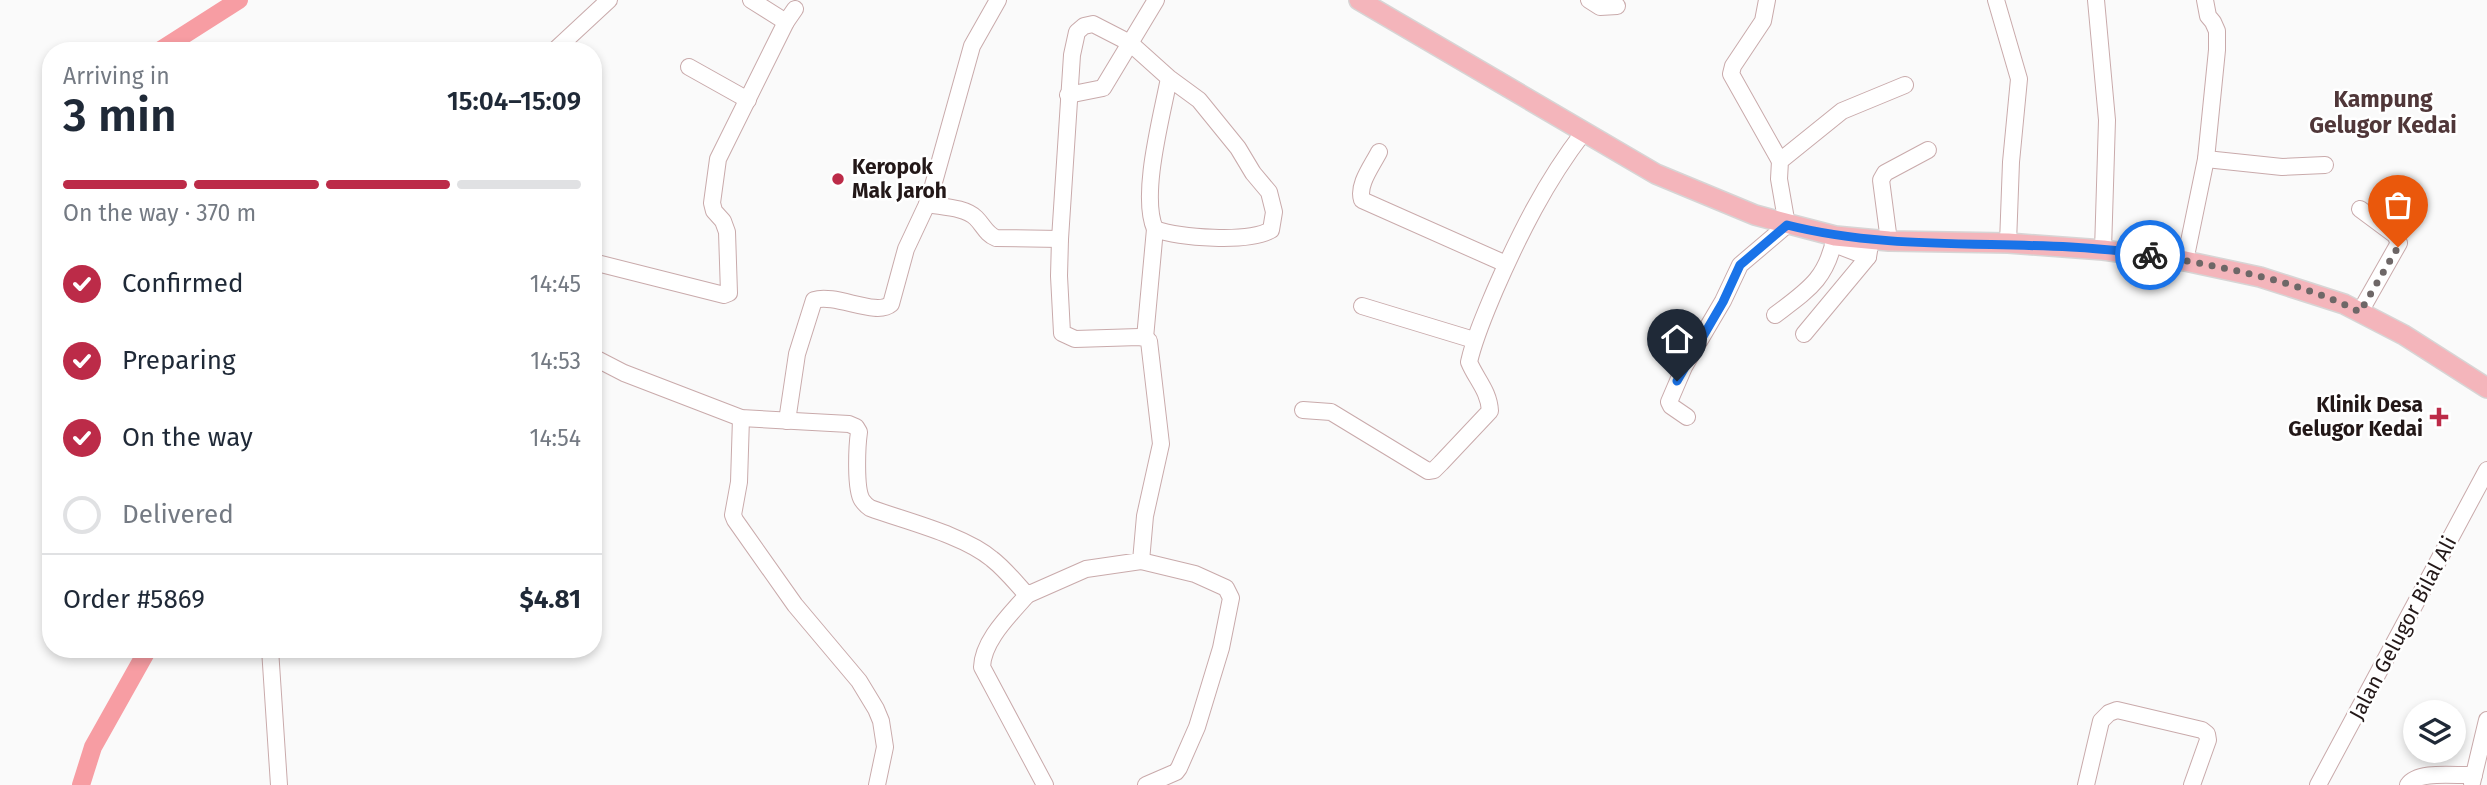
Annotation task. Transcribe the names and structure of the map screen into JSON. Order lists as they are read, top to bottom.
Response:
{
  "streets": {
    "street": ["Jalan Gelugor Bilal Ali"]
  },
  "districts": ["Kampung Gelugor Kedai"],
  "places": {
    "other": ["Keropok Mak Jaroh"],
    "health": ["Klinik Desa Gelugor Kedai"]
  },
  "page": {
    "heading": ["3 min", "Arriving in", "15:04–15:09"],
    "panel": ["Order #5869", "$4.81"],
    "bar": "On the way · 370 m",
    "list": [
      ["Confirmed", "14:45"],
      ["Preparing", "14:53"],
      ["On the way", "14:54"],
      "Delivered"
    ]
  }
}
